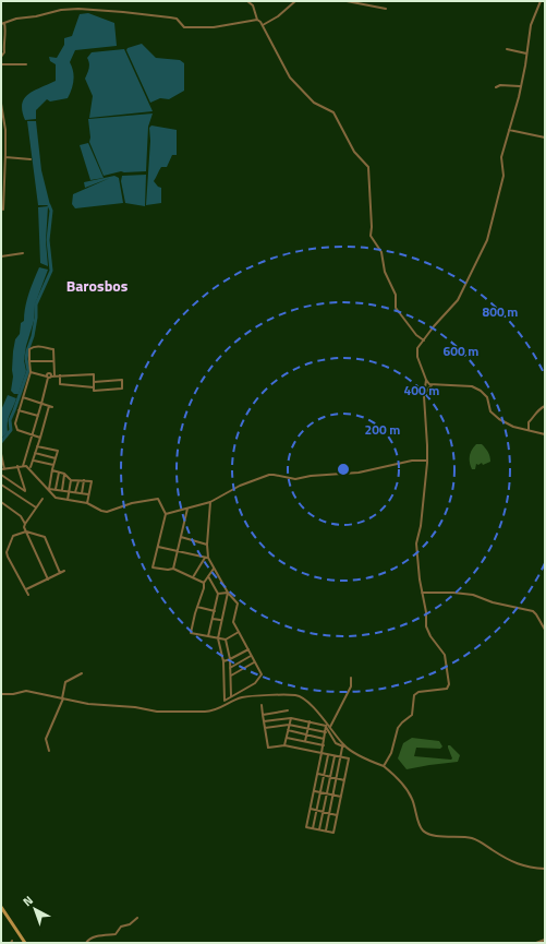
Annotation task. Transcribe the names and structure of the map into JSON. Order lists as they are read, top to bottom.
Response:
{
  "districts": ["Barosbos"],
  "north": "top left",
  "rings": [
    "800 m",
    "600 m",
    "400 m",
    "200 m"
  ]
}
